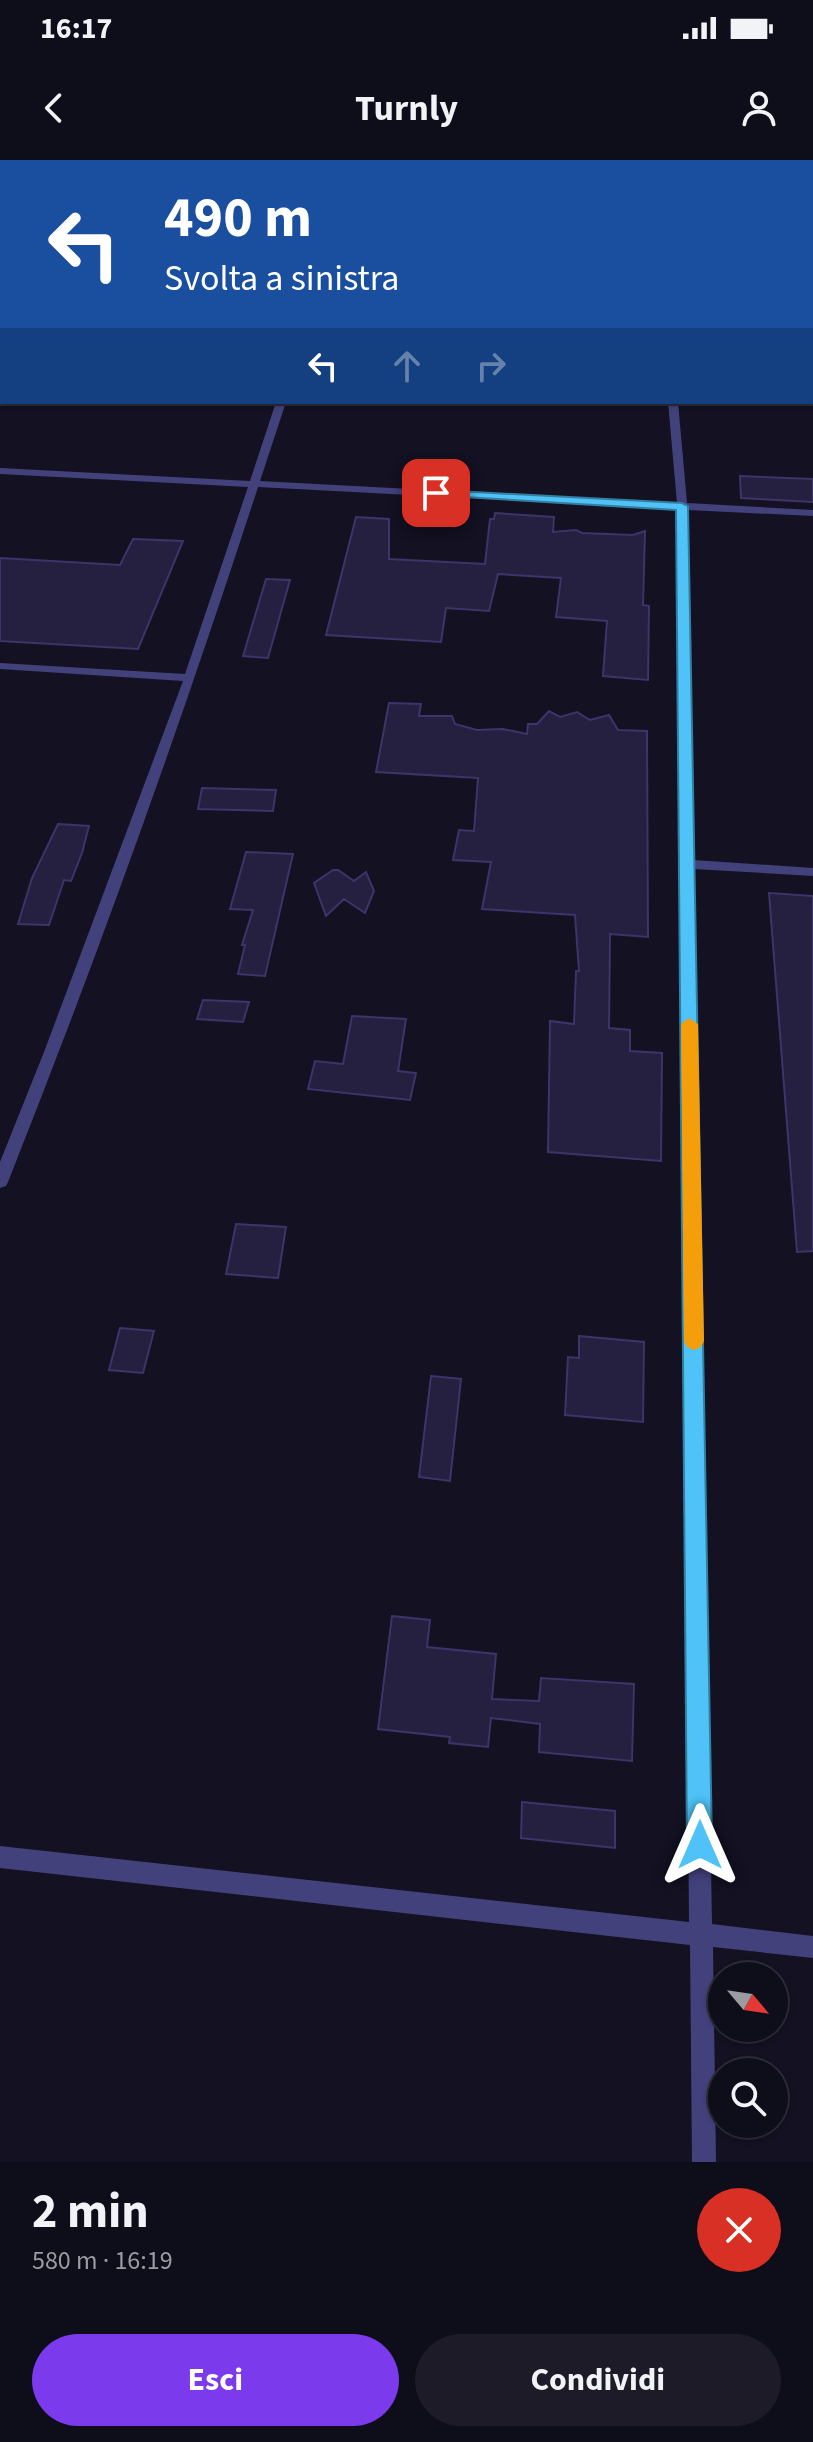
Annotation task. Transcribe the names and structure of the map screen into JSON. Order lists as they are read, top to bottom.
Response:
{
  "north": "bottom right",
  "page": {
    "status": "16:17",
    "header": "Turnly",
    "turn": ["490 m", "Svolta a sinistra"],
    "heading": ["2 min", "580 m · 16:19"],
    "buttons": ["Esci", "Condividi"]
  }
}
